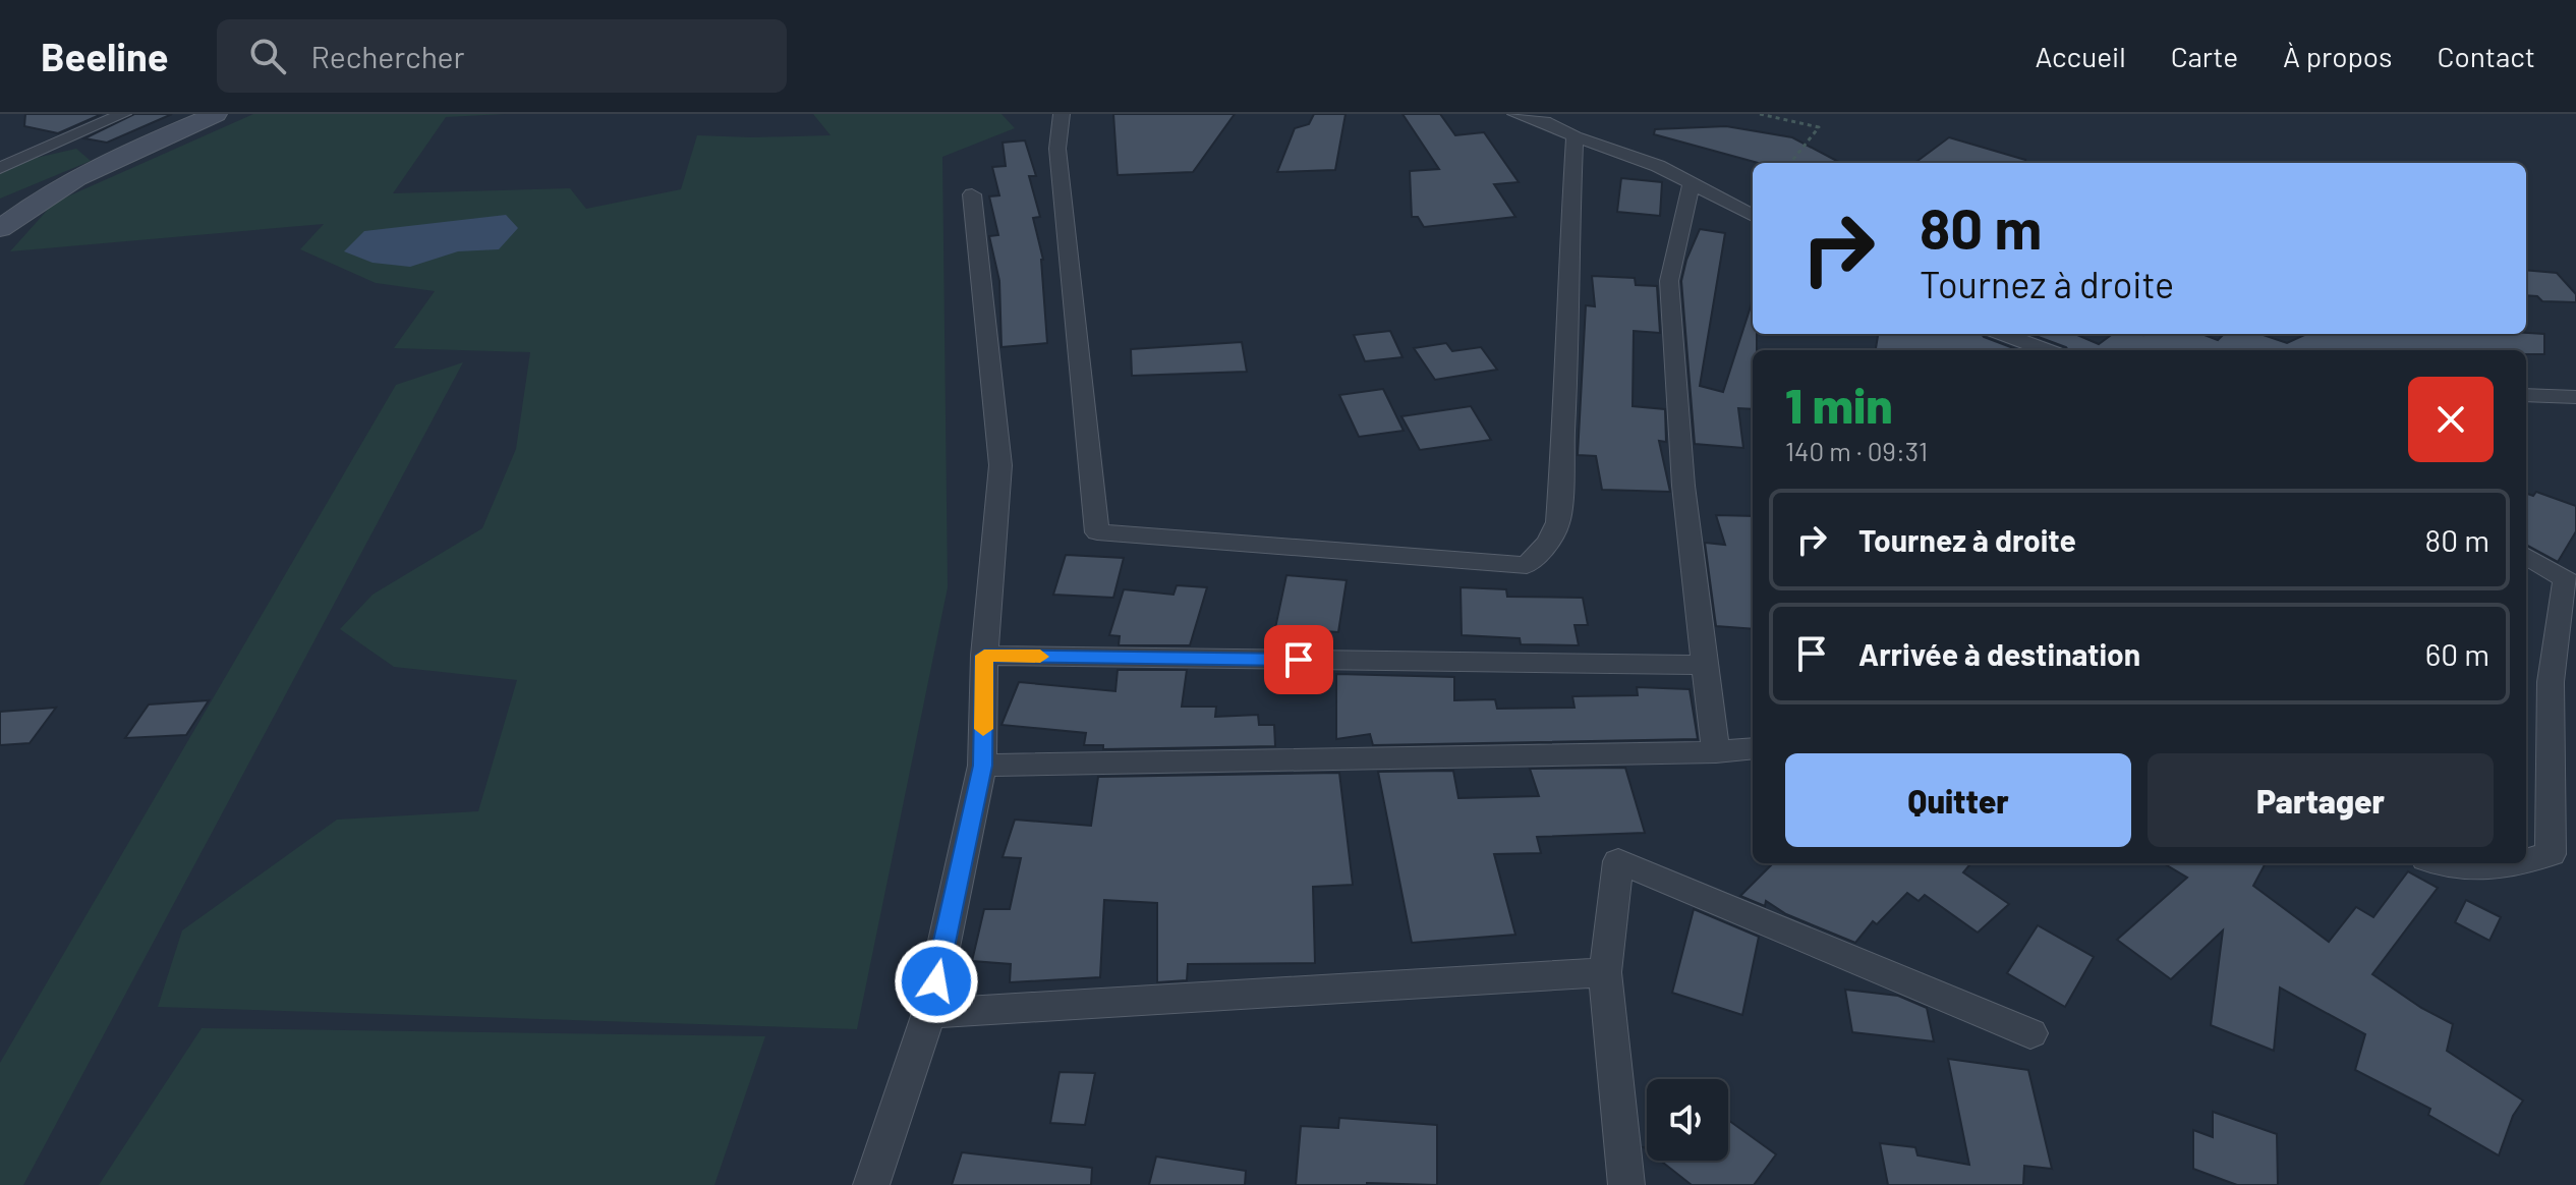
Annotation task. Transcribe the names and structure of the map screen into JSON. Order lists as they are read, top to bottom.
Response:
{
  "page": {
    "header": "Beeline",
    "search": "Rechercher",
    "nav": [
      "Accueil",
      "Carte",
      "À propos",
      "Contact"
    ],
    "turn": ["80 m", "Tournez à droite"],
    "heading": ["1 min", "140 m · 09:31"],
    "list": [
      {
        "name": "Tournez à droite",
        "value": "80 m"
      },
      {
        "name": "Arrivée à destination",
        "value": "60 m"
      }
    ],
    "buttons": ["Quitter", "Partager"]
  }
}
